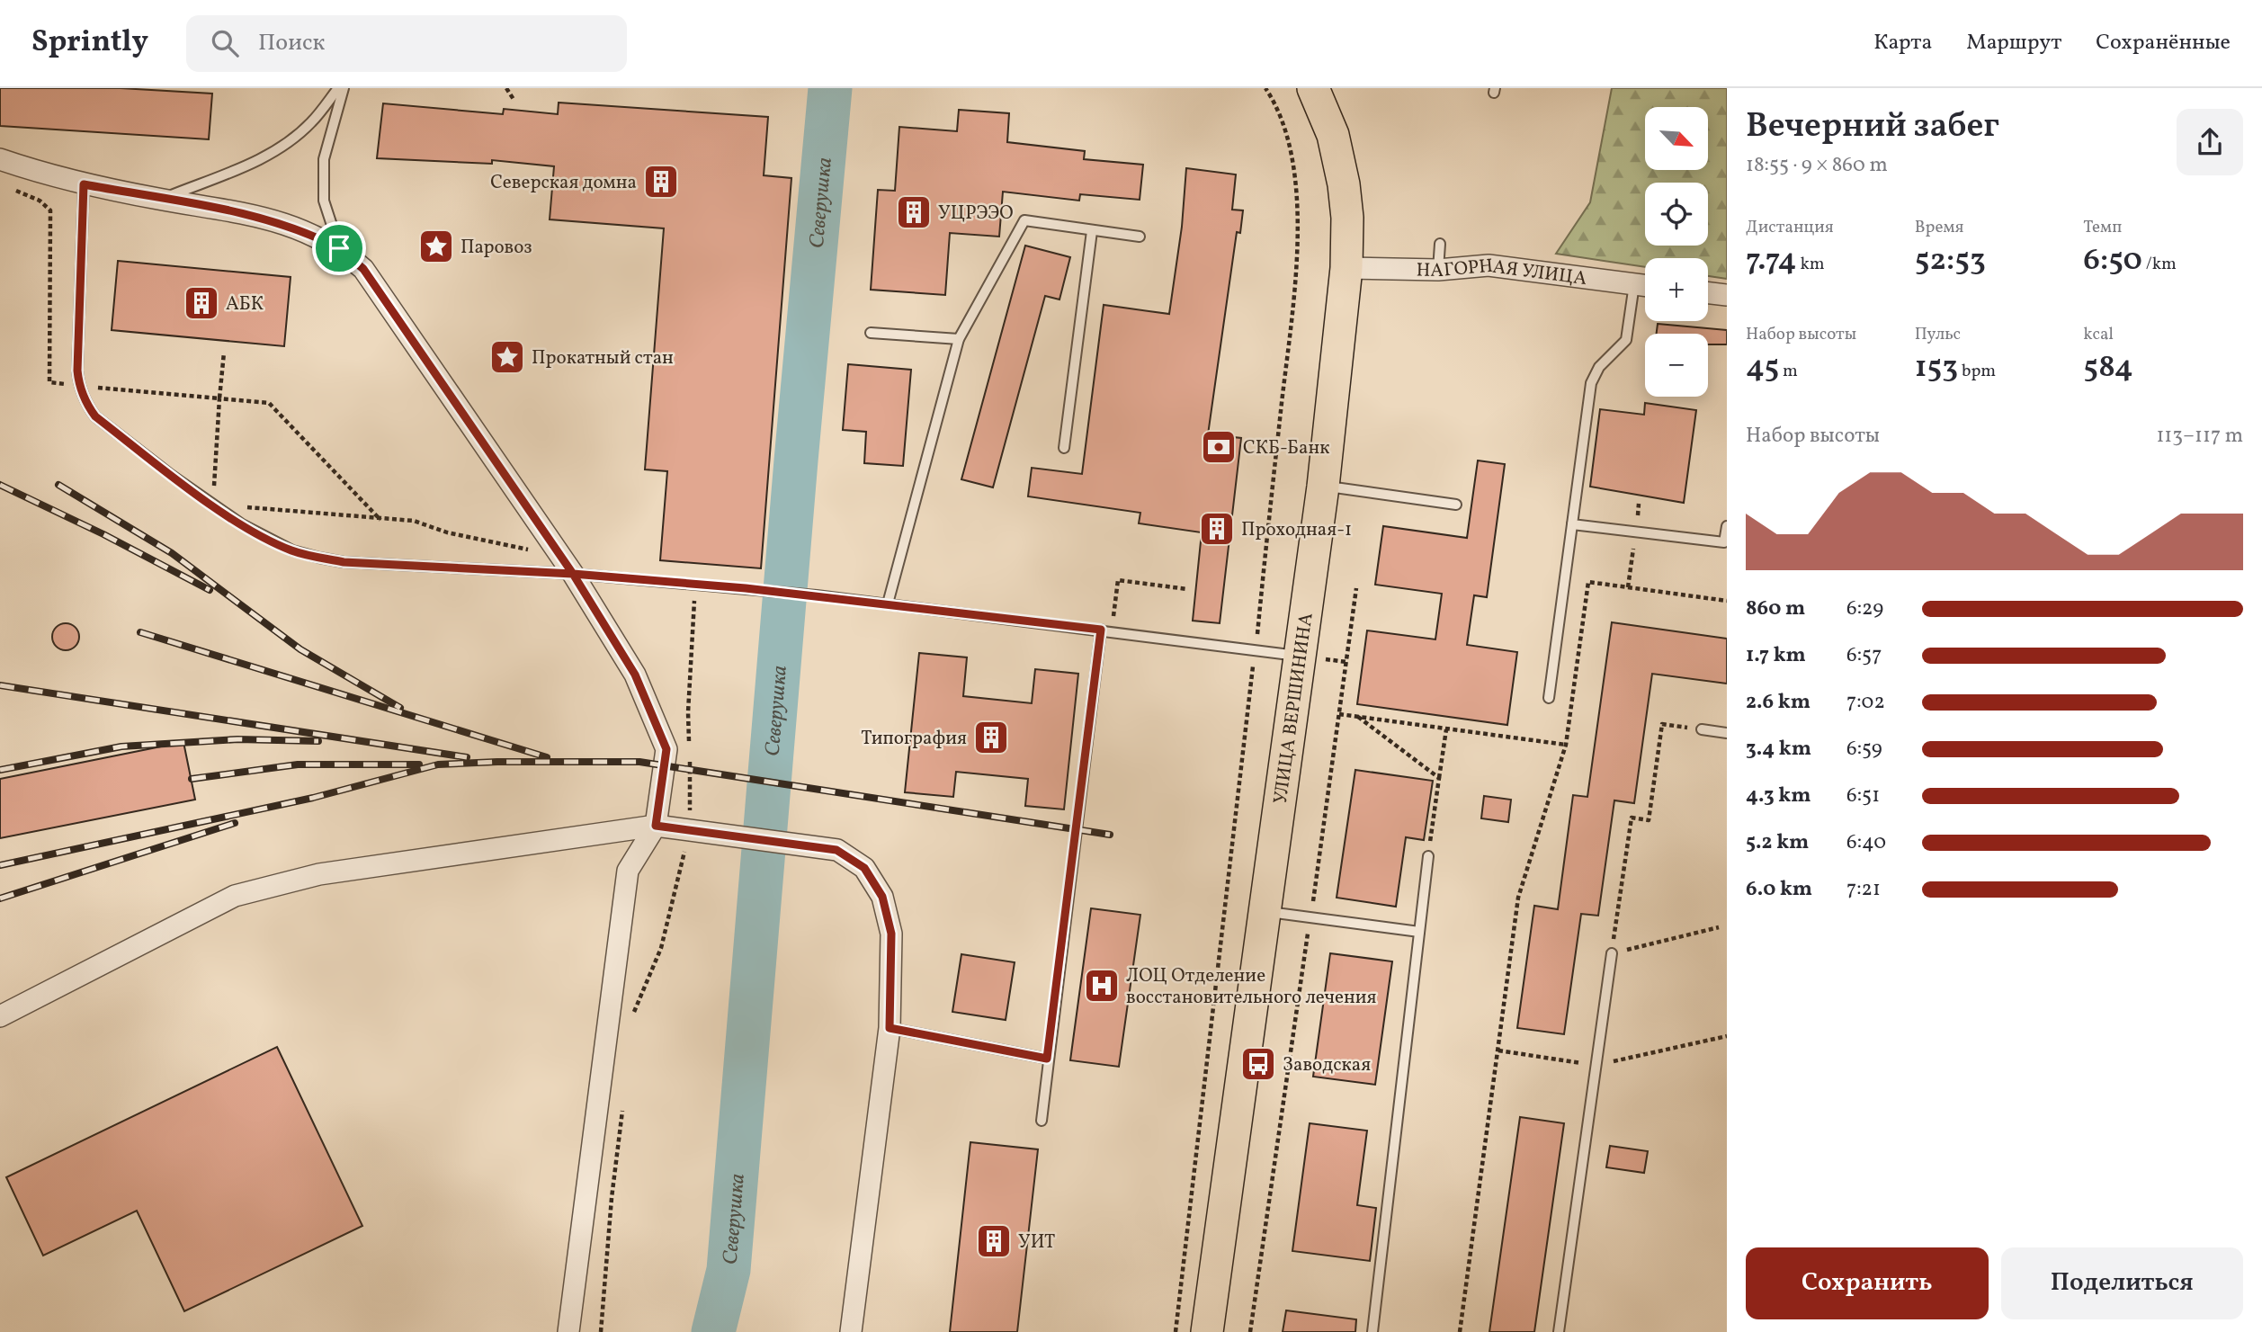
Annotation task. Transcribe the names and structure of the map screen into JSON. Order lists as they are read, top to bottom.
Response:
{
  "streets": {
    "main road": ["УЛИЦА ВЕРШИНИНА"],
    "street": ["НАГОРНАЯ УЛИЦА"]
  },
  "crossings": [
    ["НАГОРНАЯ УЛИЦА", "УЛИЦА ВЕРШИНИНА"]
  ],
  "water": ["Северушка"],
  "places": {
    "building": [
      "Северская домна",
      "УЦРЭЭО",
      "АБК",
      "Проходная-1",
      "Типография",
      "УИТ"
    ],
    "place": ["Паровоз", "Прокатный стан"],
    "bank": ["СКБ-Банк"],
    "hospital": ["ЛОЦ Отделение восстановительного лечения"],
    "bus stop": ["Заводская"]
  },
  "north": "bottom right",
  "page": {
    "header": "Sprintly",
    "search": "Поиск",
    "nav": ["Карта", "Маршрут", "Сохранённые"],
    "heading": ["Вечерний забег", "18:55 · 9 × 860 m"],
    "map_buttons": ["+", "−"],
    "stats": [
      ["Дистанция", "7.74 km"],
      ["Время", "52:53"],
      ["Темп", "6:50 /km"],
      ["Набор высоты", "45 m"],
      ["Пульс", "153 bpm"],
      ["kcal", "584"]
    ],
    "chart": ["Набор высоты", "113–117 m"],
    "list": [
      {
        "name": "860 m",
        "note": "6:29"
      },
      {
        "name": "1.7 km",
        "note": "6:57"
      },
      {
        "name": "2.6 km",
        "note": "7:02"
      },
      {
        "name": "3.4 km",
        "note": "6:59"
      },
      {
        "name": "4.3 km",
        "note": "6:51"
      },
      {
        "name": "5.2 km",
        "note": "6:40"
      },
      {
        "name": "6.0 km",
        "note": "7:21"
      }
    ],
    "buttons": ["Сохранить", "Поделиться"]
  }
}
